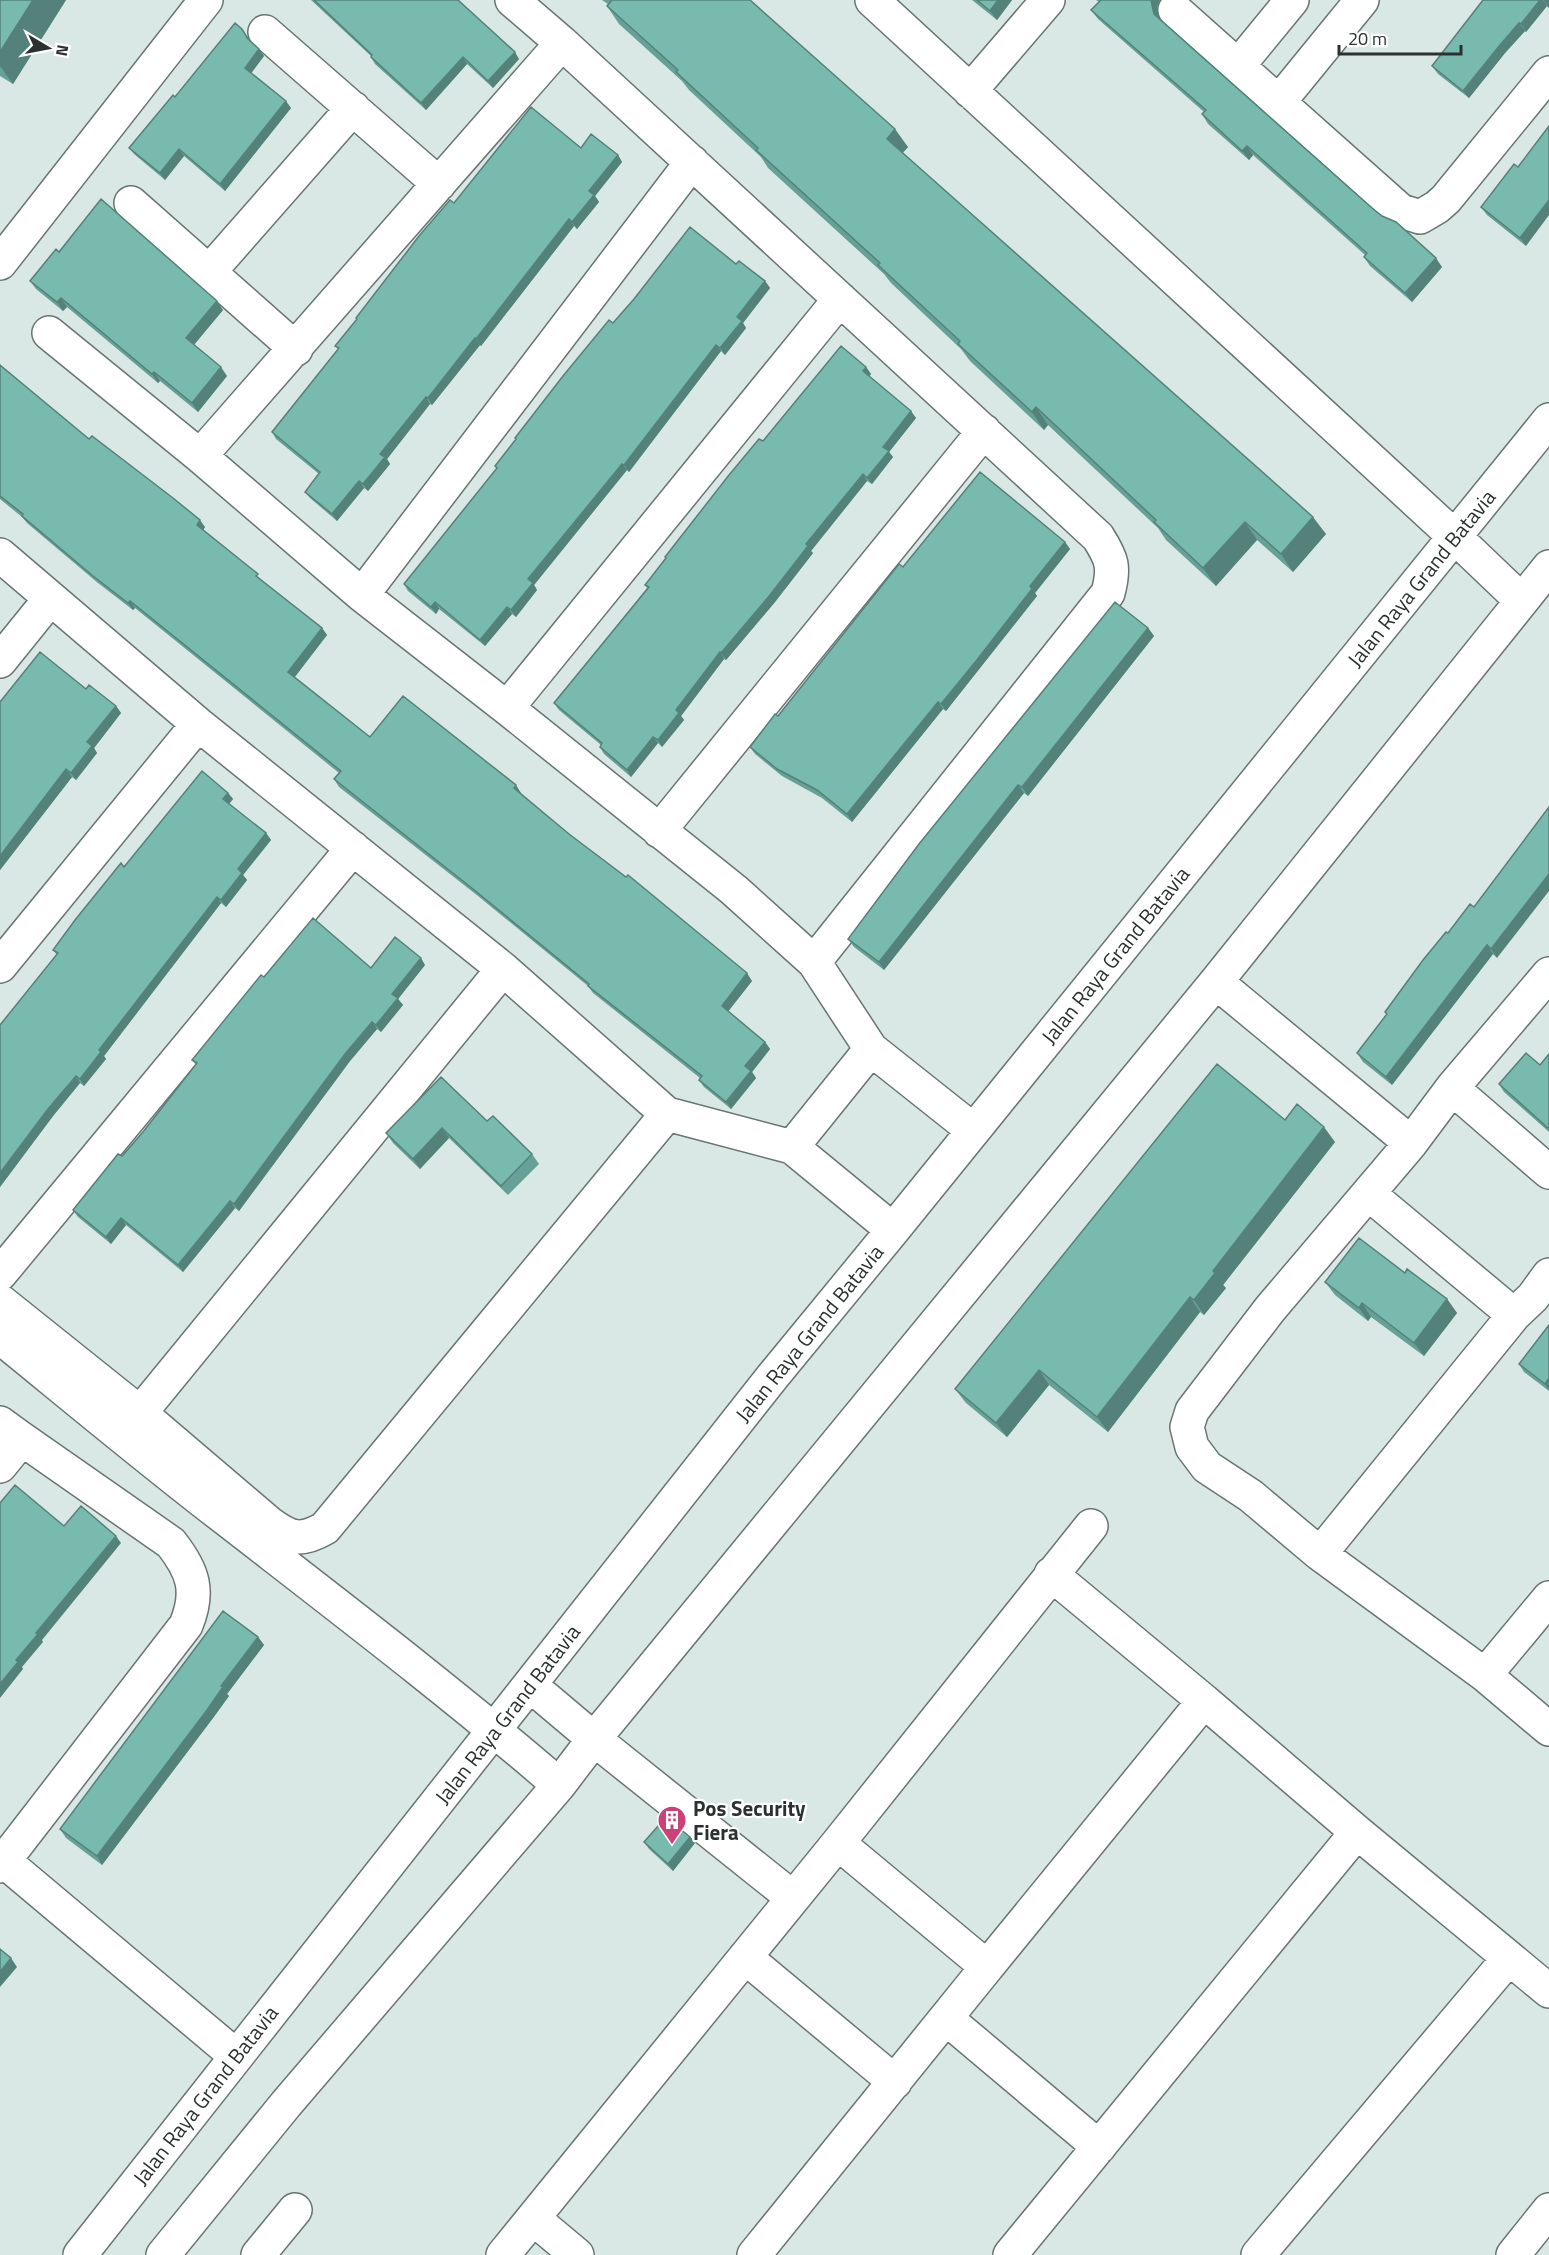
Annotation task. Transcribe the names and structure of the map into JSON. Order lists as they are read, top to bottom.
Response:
{
  "streets": {
    "street": ["Jalan Raya Grand Batavia"]
  },
  "places": {
    "building": ["Pos Security Fiera"]
  },
  "scale_bar": "20 m",
  "north": "right"
}
